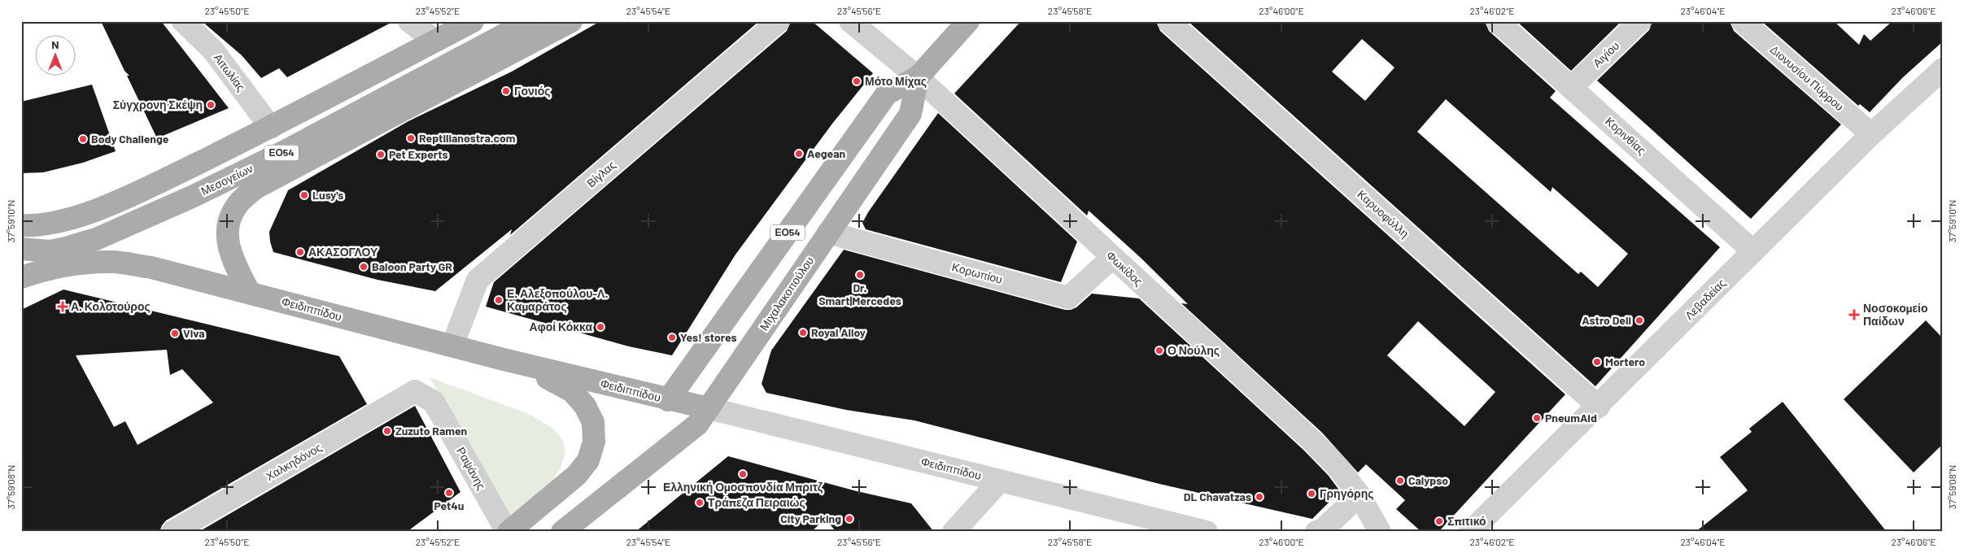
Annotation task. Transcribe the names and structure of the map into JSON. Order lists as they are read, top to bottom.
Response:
{
  "streets": {
    "main road": [
      "ΕΟ54",
      "Μεσογείων",
      "Μιχαλακοπούλου",
      "Φειδιππίδου"
    ],
    "street": [
      "Αιγίου",
      "Αιτωλίας",
      "Διονυσίου Πύρρου",
      "Κορινθίας",
      "Βίγλας",
      "Καρυοφύλλη",
      "Φωκίδος",
      "Κορωπίου",
      "Λεβαδείας",
      "Χαλκηδόνος",
      "Ραψάνης"
    ]
  },
  "crossings": [
    ["Αιγίου", "Κορινθίας"],
    ["Αιτωλίας", "ΕΟ54"],
    ["Διονυσίου Πύρρου", "Λεβαδείας"],
    ["Κορινθίας", "Λεβαδείας"],
    ["ΕΟ54", "Φωκίδος"],
    ["ΕΟ54", "Μιχαλακοπούλου"],
    ["ΕΟ54", "Φειδιππίδου"],
    ["Βίγλας", "Φειδιππίδου"],
    ["Μεσογείων", "Φειδιππίδου"],
    ["Καρυοφύλλη", "Λεβαδείας"],
    ["Φωκίδος", "Κορωπίου"],
    ["Φωκίδος", "Μιχαλακοπούλου"],
    ["Κορωπίου", "Μιχαλακοπούλου"],
    ["Μιχαλακοπούλου", "Φειδιππίδου"],
    ["Χαλκηδόνος", "Ραψάνης"]
  ],
  "places": {
    "other": [
      "Μότο Μίχας",
      "Γονιός",
      "Σύγχρονη Σκέψη",
      "Reptilianostra.com",
      "Body Challenge",
      "Aegean",
      "Pet Experts",
      "Lusy's",
      "ΑΚΑΣΟΓΛΟΥ",
      "Baloon Party GR",
      "Dr. Smart|Mercedes",
      "Ε. Αλεξοπούλου-Λ. Καμαράτος",
      "Astro Deli",
      "Αφοί Κόκκα",
      "Royal Alloy",
      "Viva",
      "Yes! stores",
      "Ο Νούλης",
      "Mortero",
      "PneumAid",
      "Zuzuto Ramen",
      "Ελληνική Ομοσπονδία Μπριτζ",
      "Calypso",
      "Pet4u",
      "Γρηγόρης",
      "DL Chavatzas",
      "Τράπεζα Πειραιώς",
      "City Parking",
      "Σπιτικό"
    ],
    "health": ["Α. Κολοτούρος", "Νοσοκομείο Παίδων"]
  },
  "north": "top",
  "coordinates": [
    "23°45'50\"E",
    "23°45'52\"E",
    "23°45'54\"E",
    "23°45'56\"E",
    "23°45'58\"E",
    "23°46'00\"E",
    "23°46'02\"E",
    "23°46'04\"E",
    "23°46'06\"E",
    "37°59'10\"N",
    "37°59'08\"N"
  ]
}
